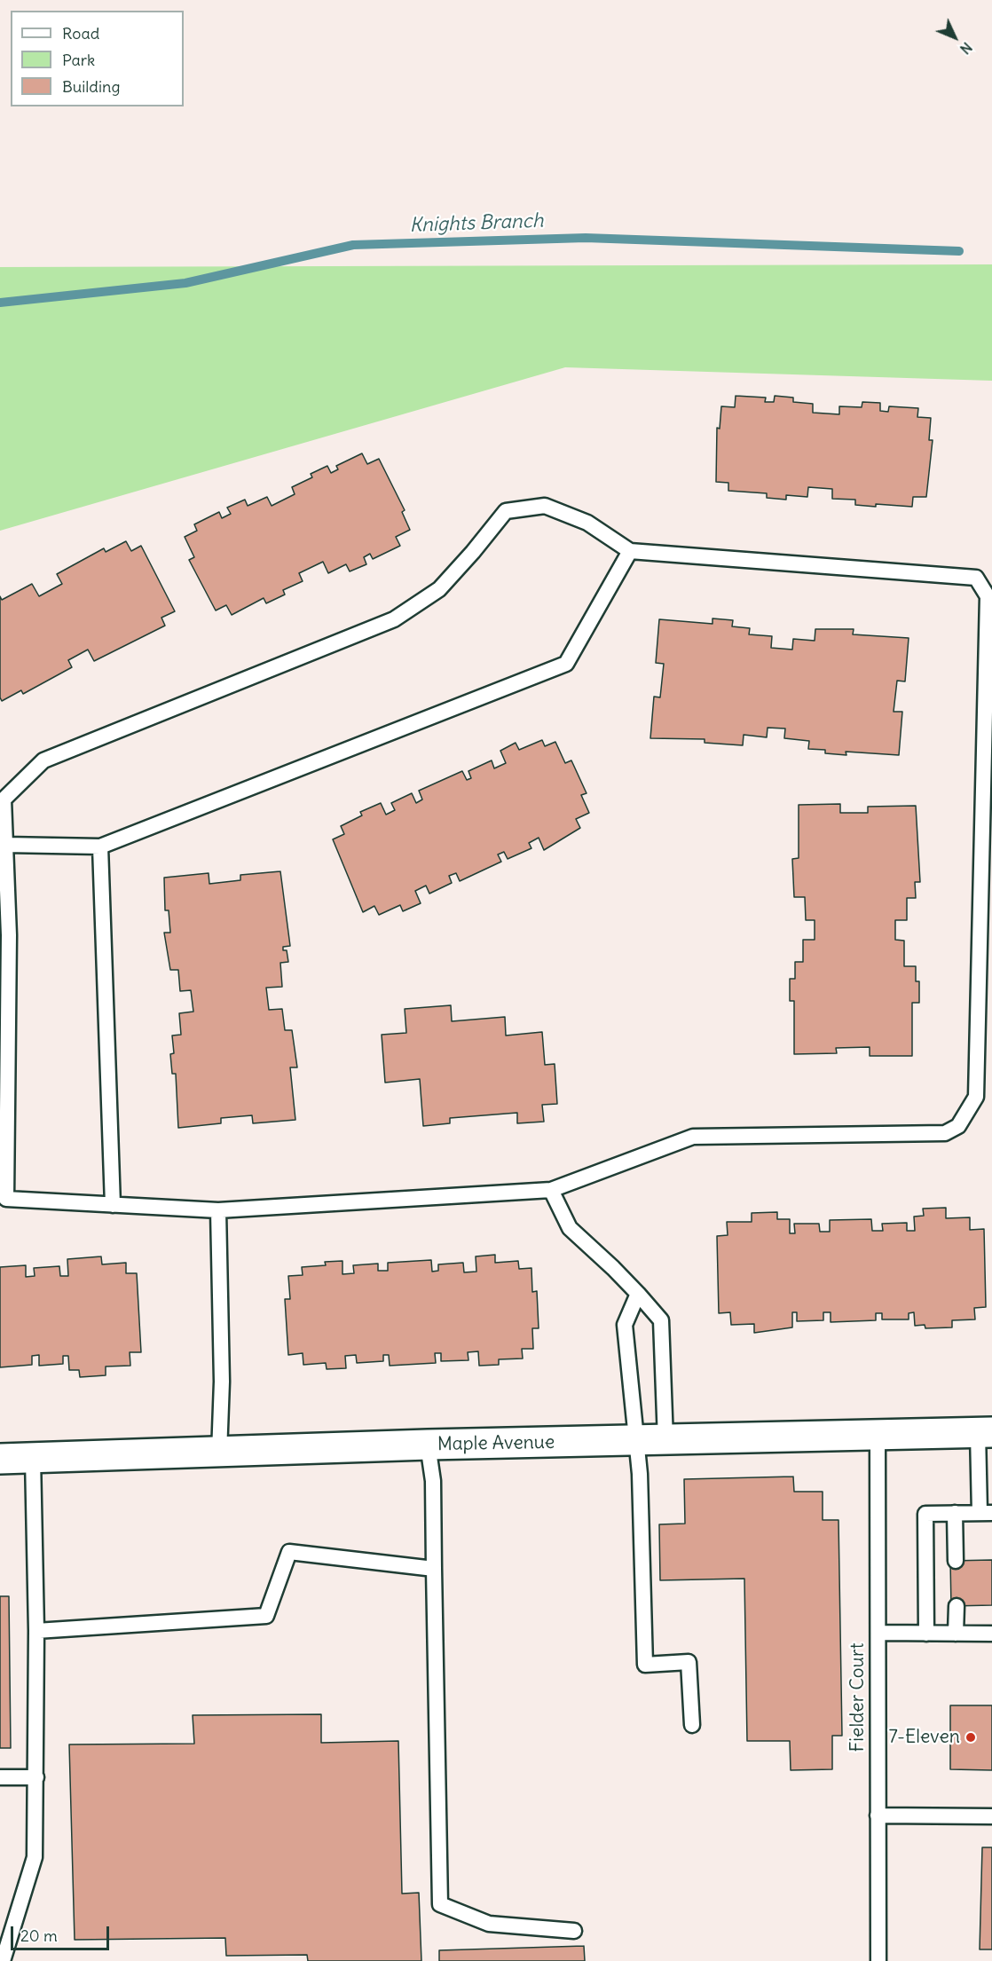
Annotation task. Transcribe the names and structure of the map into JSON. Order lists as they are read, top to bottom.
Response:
{
  "streets": {
    "main road": ["Maple Avenue"],
    "lane": ["Fielder Court"]
  },
  "crossings": [
    ["Maple Avenue", "Fielder Court"]
  ],
  "water": ["Knights Branch"],
  "places": ["7-Eleven"],
  "legend": ["Road", "Park", "Building"],
  "scale_bar": "20 m",
  "north": "bottom right"
}
